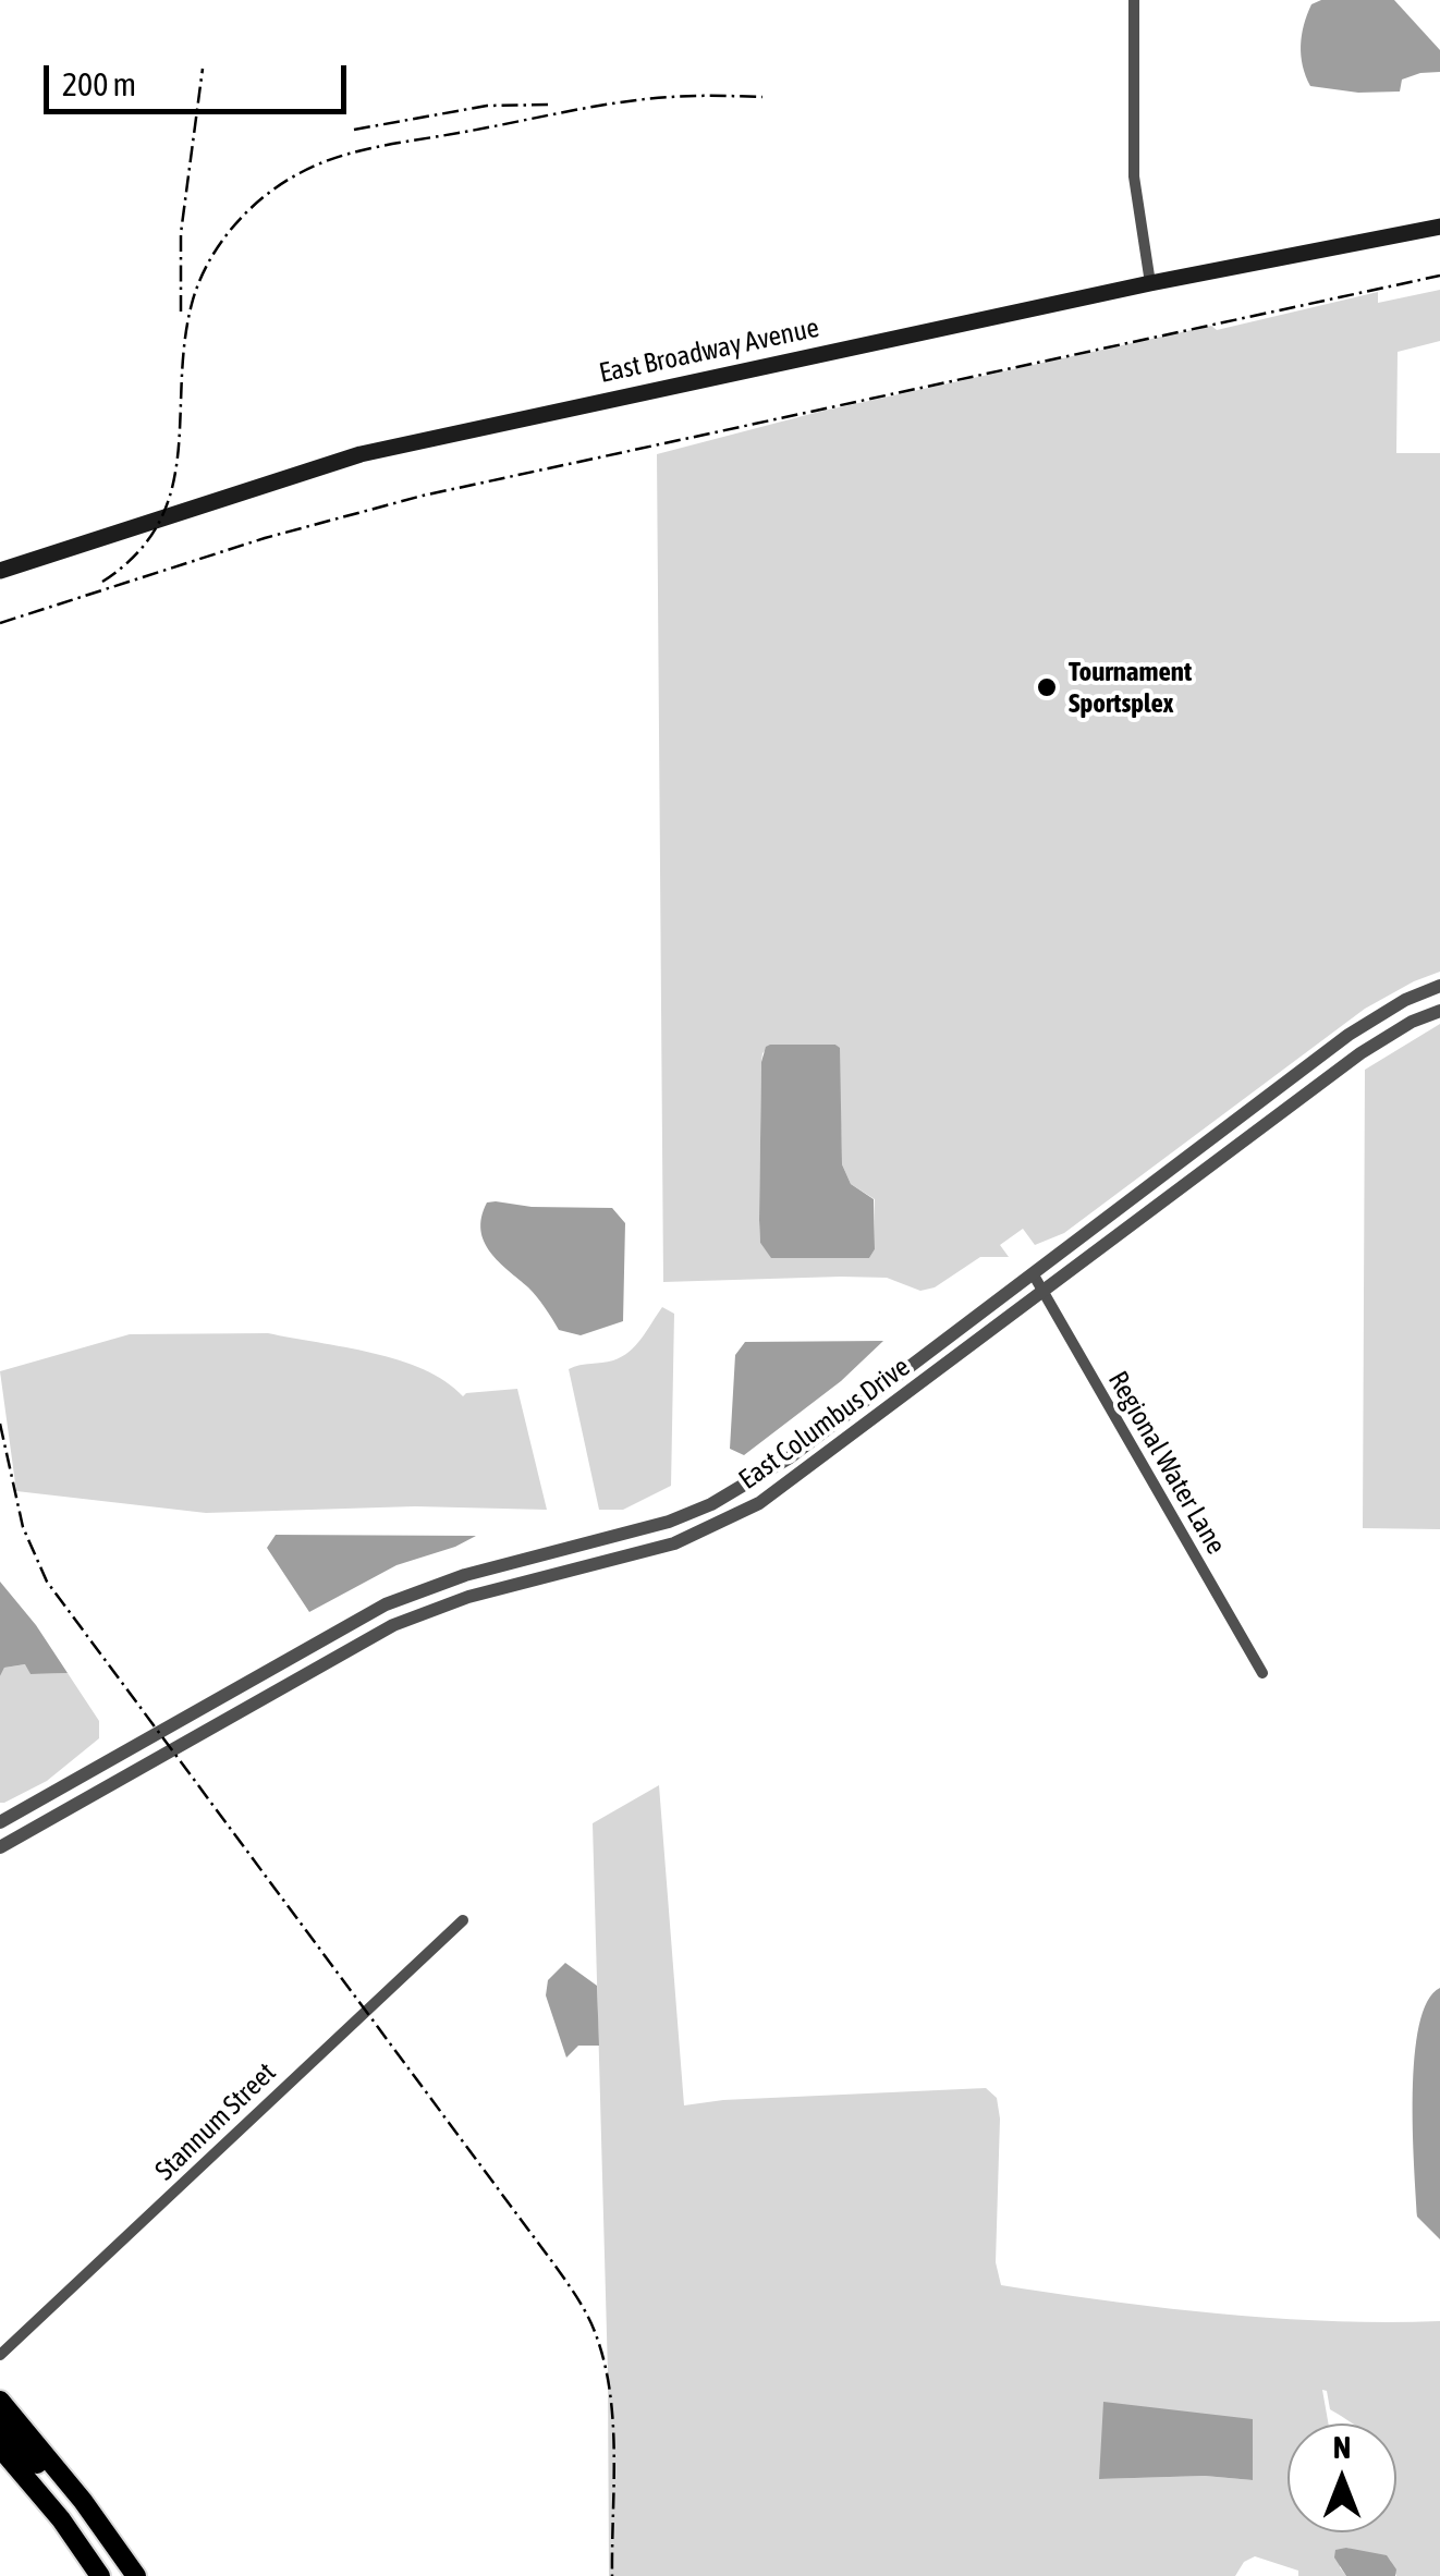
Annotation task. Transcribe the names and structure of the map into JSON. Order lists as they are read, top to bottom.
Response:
{
  "streets": {
    "main road": ["East Broadway Avenue"],
    "street": ["East Columbus Drive", "Regional Water Lane", "Stannum Street"]
  },
  "crossings": [
    ["East Columbus Drive", "Regional Water Lane"]
  ],
  "places": ["Tournament Sportsplex"],
  "scale_bar": "200 m",
  "north": "top"
}
